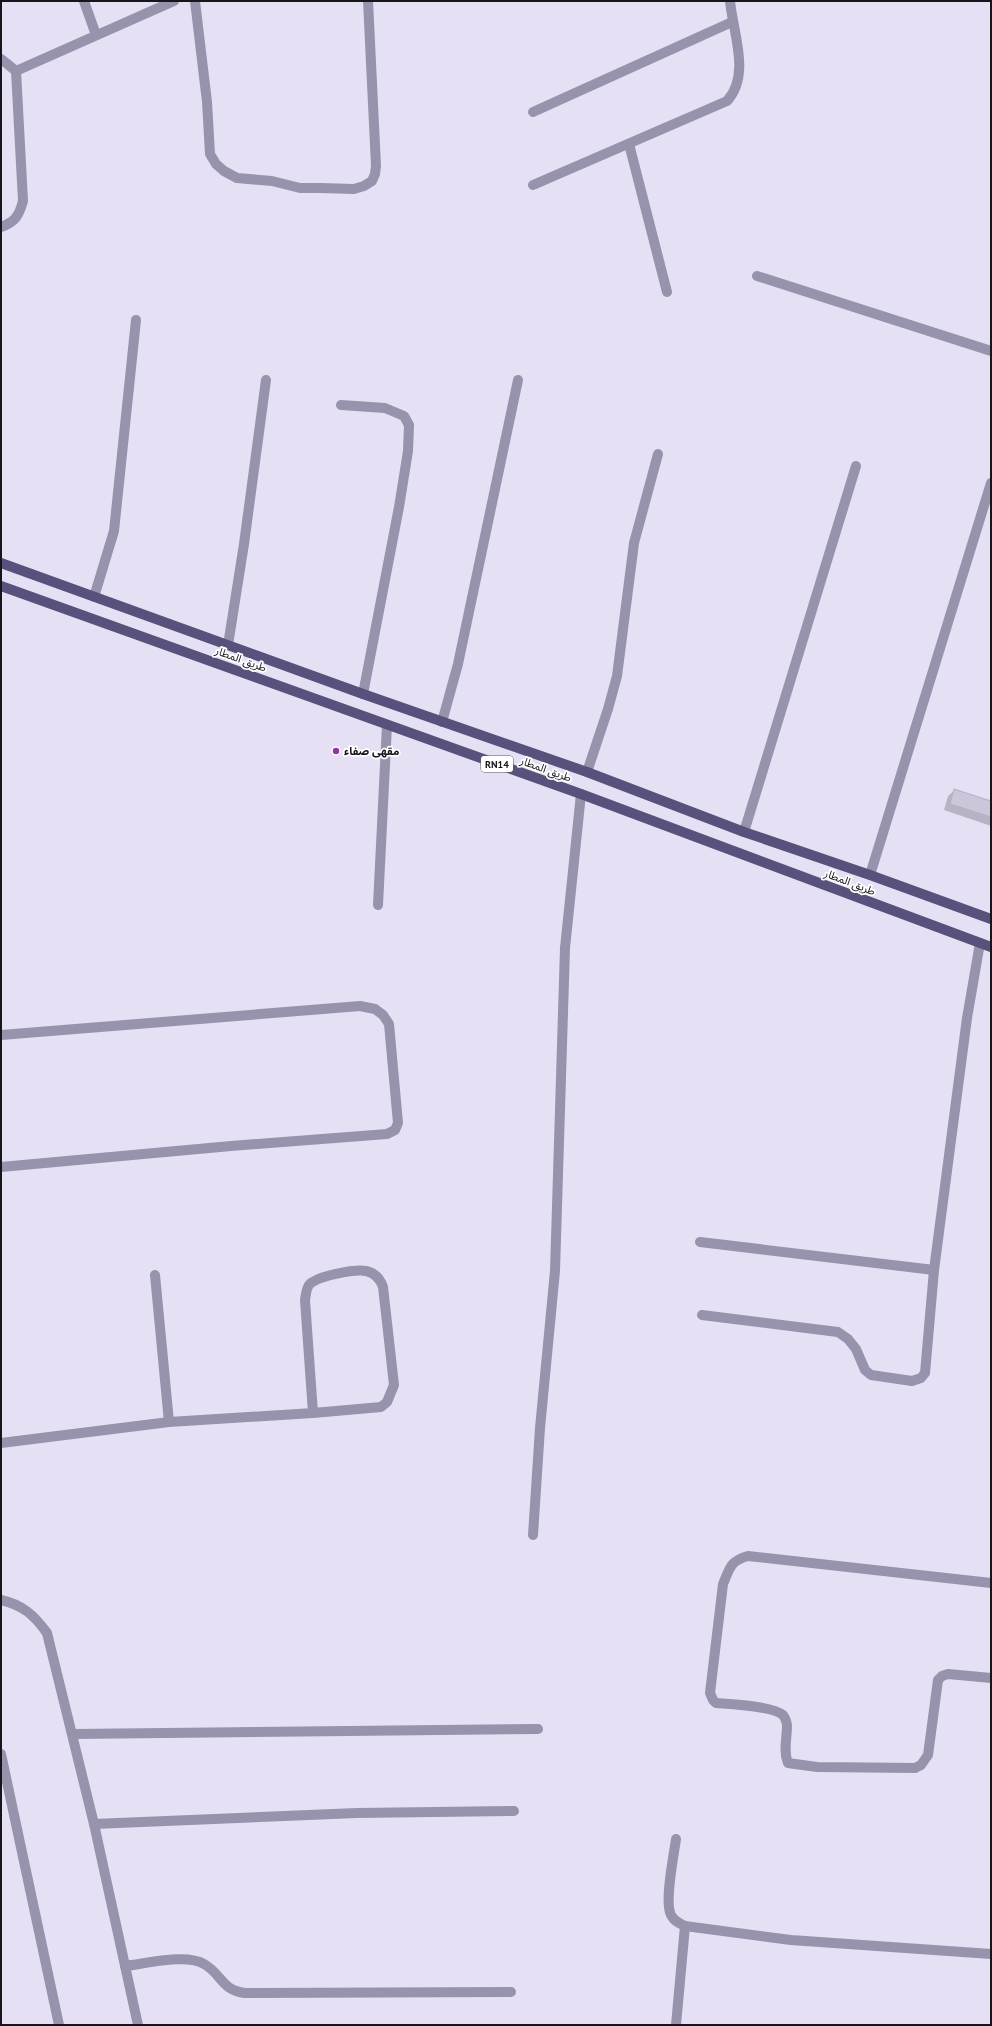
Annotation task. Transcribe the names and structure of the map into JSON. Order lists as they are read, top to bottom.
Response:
{
  "streets": {
    "main road": ["طريق المطار", "RN14"]
  },
  "places": ["مقهى صفاء"]
}
